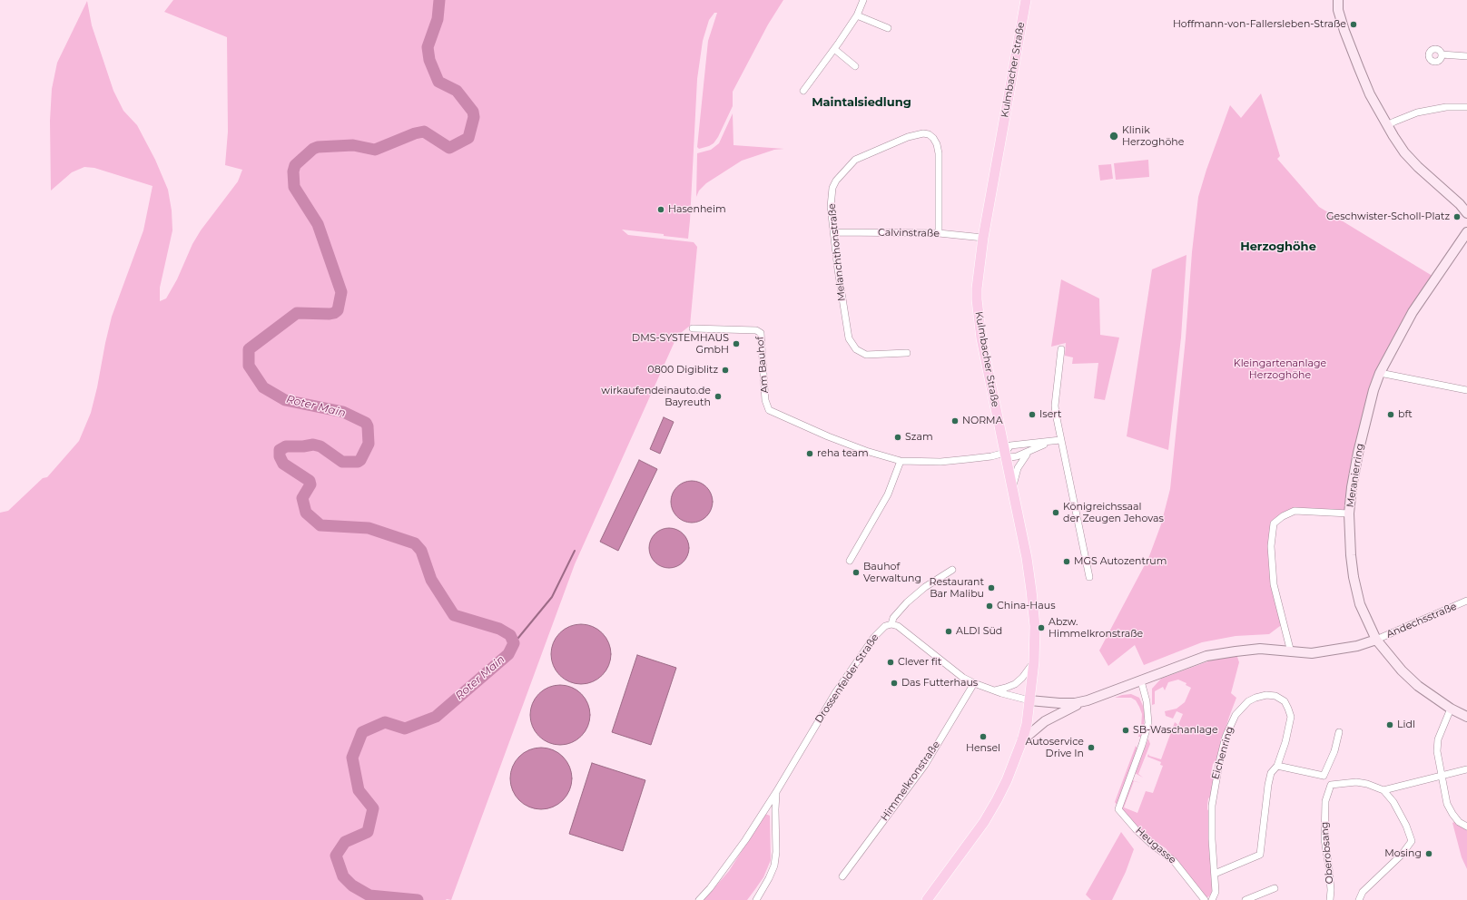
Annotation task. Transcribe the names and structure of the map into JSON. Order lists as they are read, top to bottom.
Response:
{
  "streets": {
    "main road": ["Kulmbacher Straße"],
    "street": [
      "Calvinstraße",
      "Melanchthonstraße",
      "Am Bauhof",
      "Meranierring",
      "Andechsstraße",
      "Drossenfelder Straße",
      "Eichenring",
      "Himmelkronstraße",
      "Heugasse",
      "Oberobsang"
    ]
  },
  "crossings": [
    ["Kulmbacher Straße", "Calvinstraße"],
    ["Kulmbacher Straße", "Am Bauhof"],
    ["Calvinstraße", "Melanchthonstraße"],
    ["Meranierring", "Andechsstraße"]
  ],
  "districts": ["Maintalsiedlung", "Herzoghöhe"],
  "water": ["Roter Main"],
  "parks": ["Kleingartenanlage Herzoghöhe"],
  "places": [
    "Hoffmann-von-Fallersleben-Straße",
    "Klinik Herzoghöhe",
    "Hasenheim",
    "Geschwister-Scholl-Platz",
    "DMS-SYSTEMHAUS GmbH",
    "0800 Digiblitz",
    "wirkaufendeinauto.de Bayreuth",
    "Isert",
    "bft",
    "NORMA",
    "Szam",
    "reha team",
    "Königreichssaal der Zeugen Jehovas",
    "MGS Autozentrum",
    "Bauhof Verwaltung",
    "Restaurant Bar Malibu",
    "China-Haus",
    "Abzw. Himmelkronstraße",
    "ALDI Süd",
    "Clever fit",
    "Das Futterhaus",
    "Lidl",
    "SB-Waschanlage",
    "Hensel",
    "Autoservice Drive In",
    "Mosing"
  ]
}
